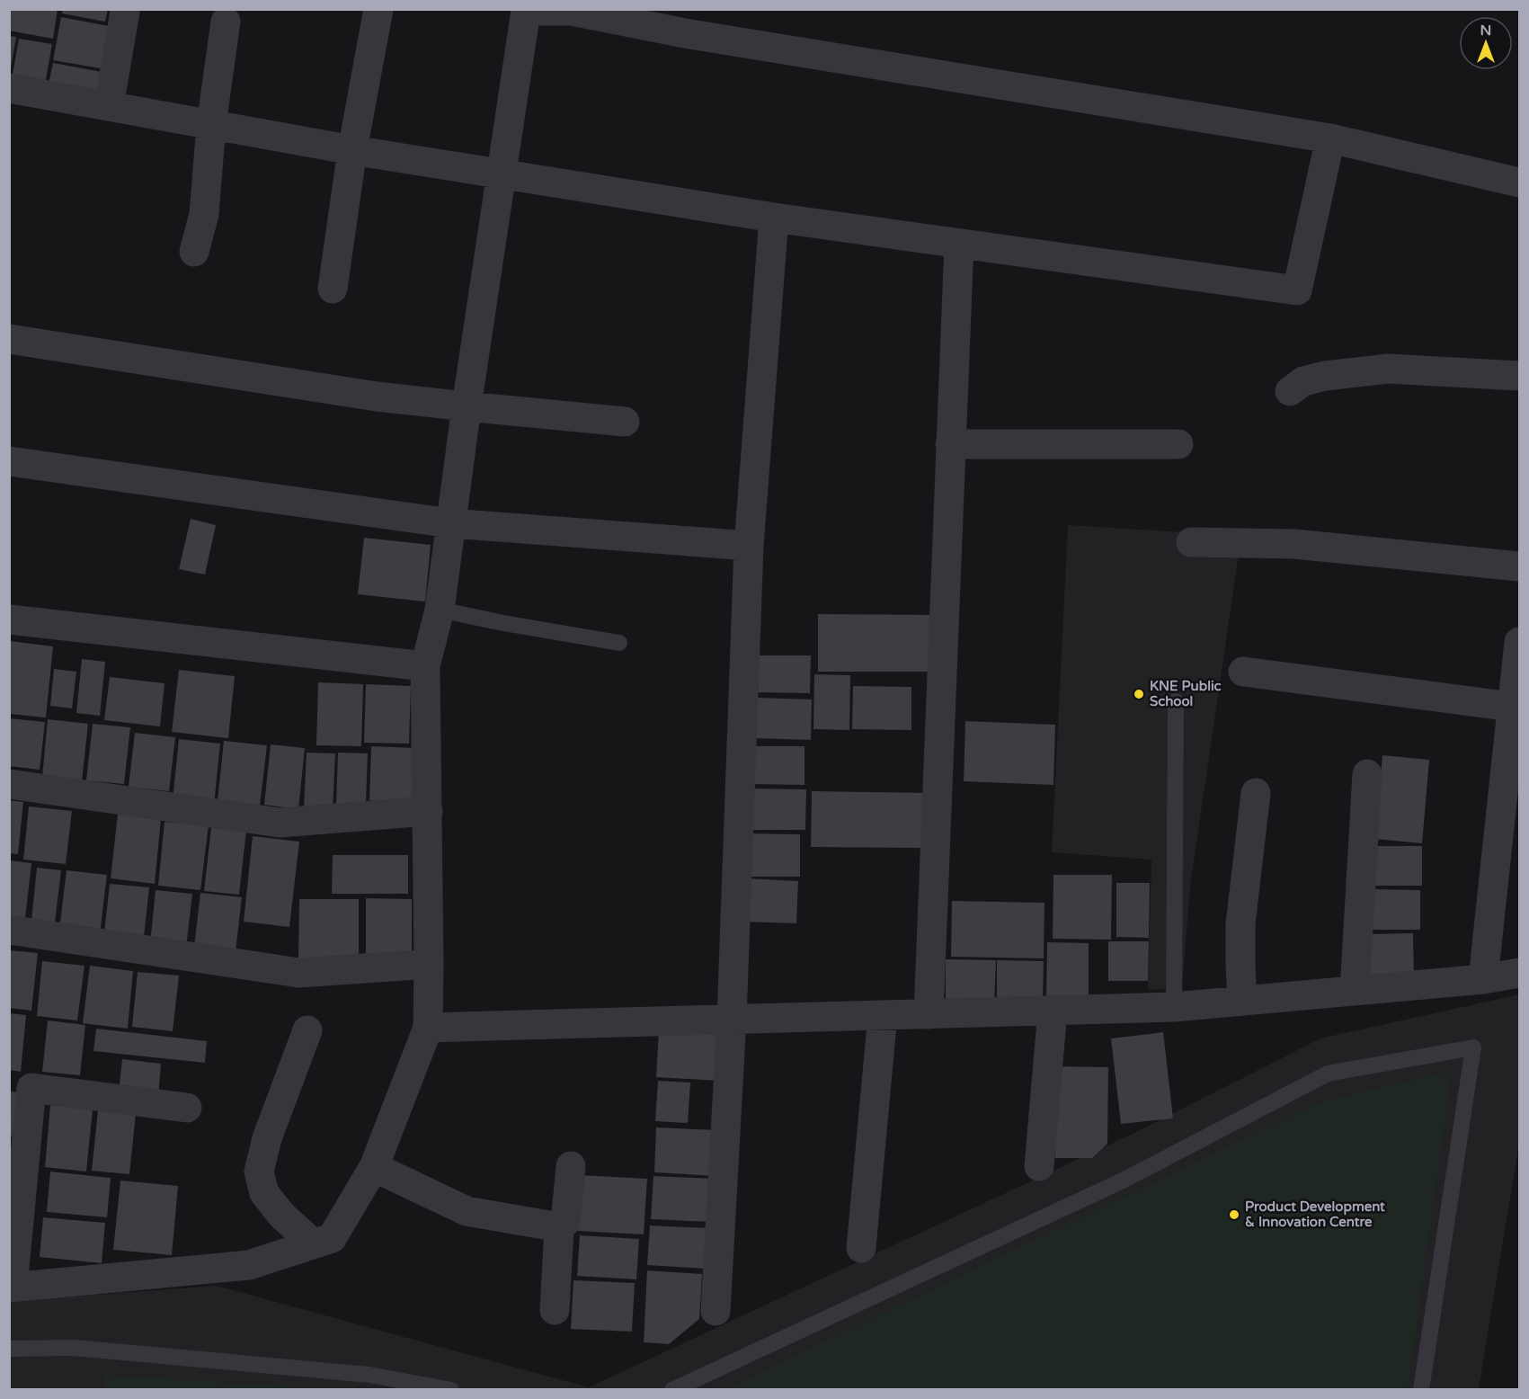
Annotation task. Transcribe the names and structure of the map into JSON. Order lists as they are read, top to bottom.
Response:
{
  "places": ["KNE Public School", "Product Development & Innovation Centre"],
  "north": "top"
}
